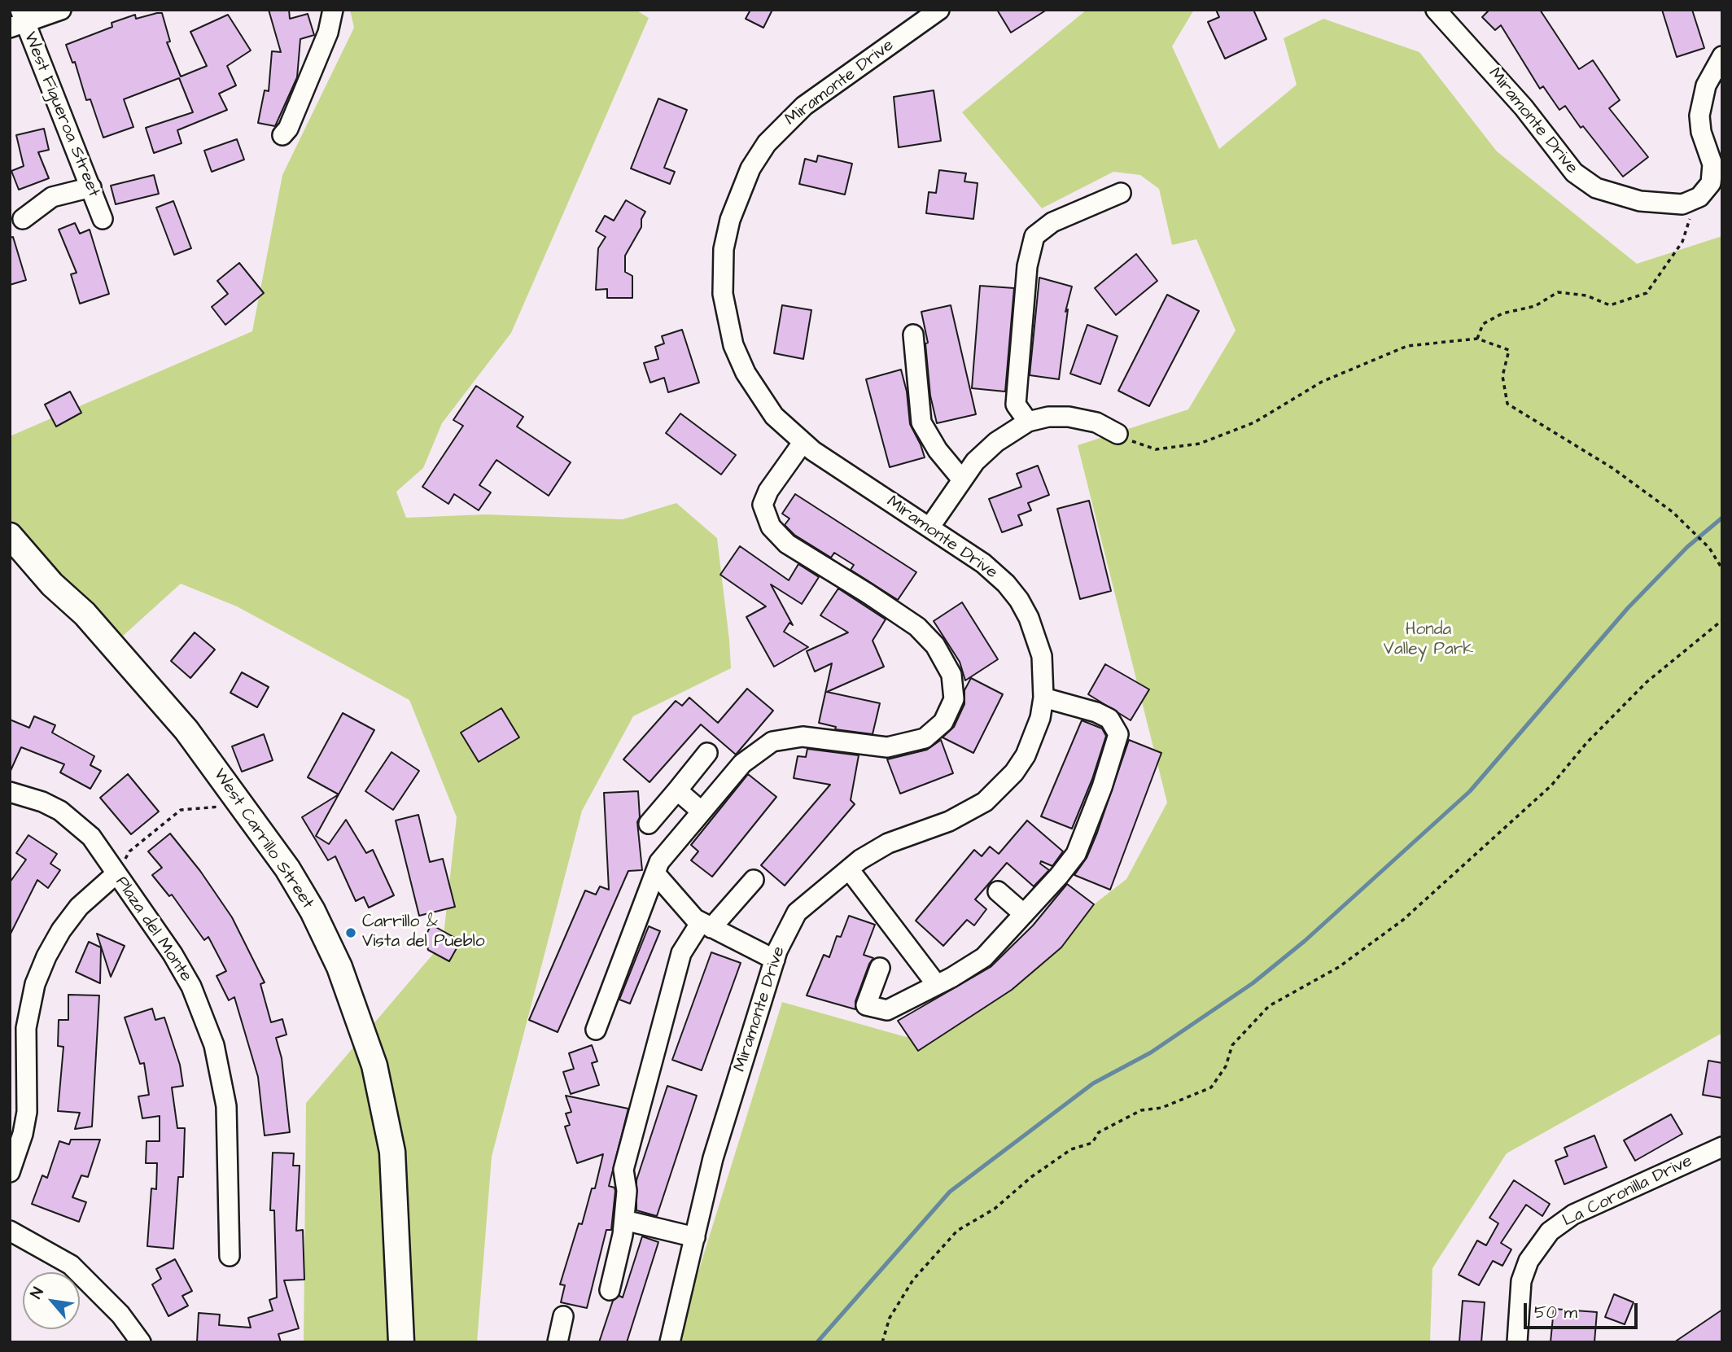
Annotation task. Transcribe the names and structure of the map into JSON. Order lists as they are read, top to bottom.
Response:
{
  "streets": {
    "main road": ["West Carrillo Street"],
    "street": [
      "Miramonte Drive",
      "West Figueroa Street",
      "Plaza del Monte",
      "La Coronilla Drive"
    ]
  },
  "parks": ["Honda Valley Park"],
  "places": ["Carrillo & Vista del Pueblo"],
  "scale_bar": "50 m",
  "north": "top left"
}
